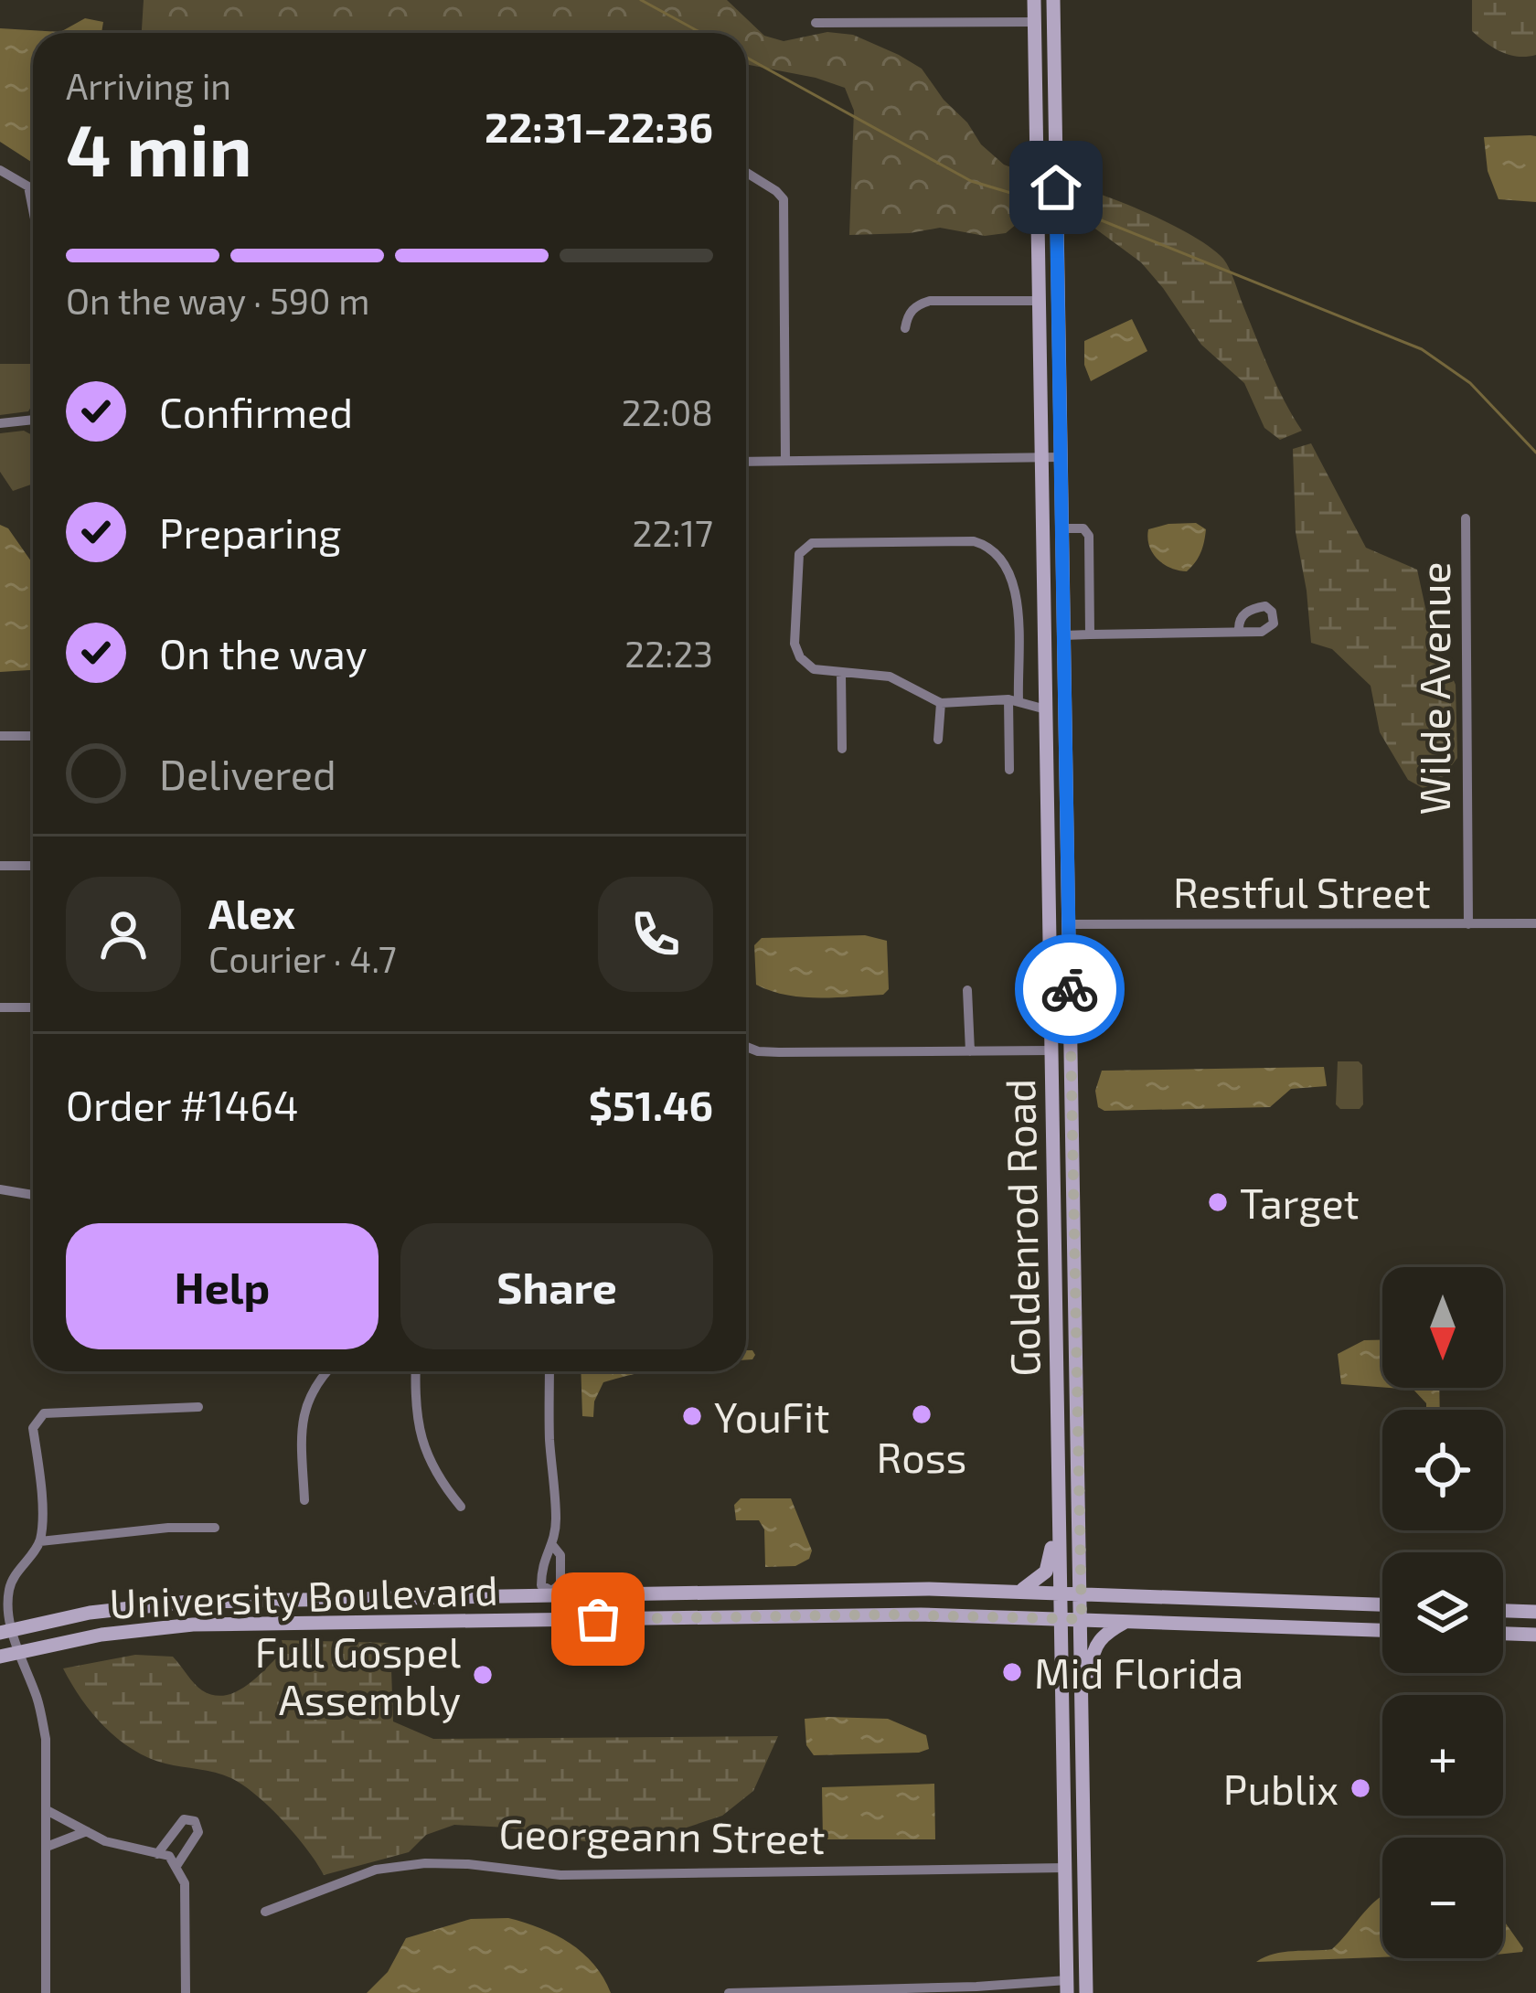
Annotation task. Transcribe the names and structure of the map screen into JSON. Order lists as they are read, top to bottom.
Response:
{
  "streets": {
    "main road": ["Goldenrod Road", "University Boulevard"],
    "street": ["Wilde Avenue", "Restful Street", "Georgeann Street"]
  },
  "crossings": [
    ["Wilde Avenue", "Restful Street"],
    ["Restful Street", "Goldenrod Road"],
    ["Goldenrod Road", "University Boulevard"],
    ["Goldenrod Road", "Georgeann Street"]
  ],
  "places": [
    "Target",
    "Ross",
    "YouFit",
    "Mid Florida",
    "Full Gospel Assembly",
    "Publix"
  ],
  "north": "bottom",
  "page": {
    "heading": ["4 min", "Arriving in", "22:31–22:36"],
    "panel": [
      "Alex",
      "Courier · 4.7",
      "Order #1464",
      "$51.46"
    ],
    "bar": "On the way · 590 m",
    "list": [
      ["Confirmed", "22:08"],
      ["Preparing", "22:17"],
      ["On the way", "22:23"],
      "Delivered"
    ],
    "buttons": ["Help", "Share"],
    "map_buttons": ["+", "−"]
  }
}
